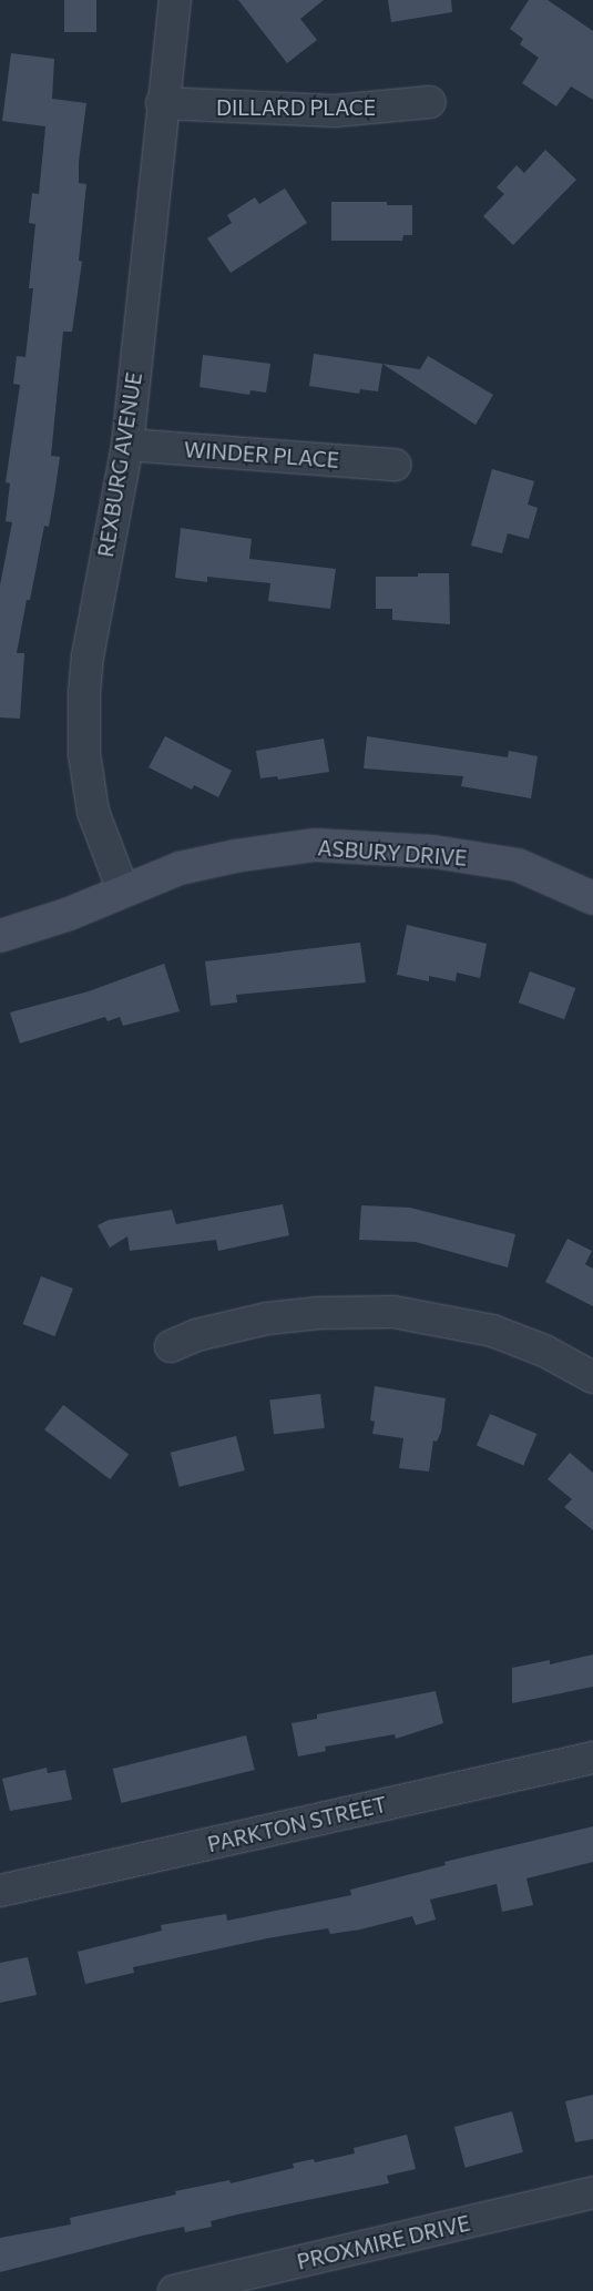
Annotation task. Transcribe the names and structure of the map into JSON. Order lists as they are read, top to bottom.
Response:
{
  "streets": {
    "street": [
      "DILLARD PLACE",
      "WINDER PLACE",
      "REXBURG AVENUE",
      "ASBURY DRIVE",
      "PARKTON STREET",
      "PROXMIRE DRIVE"
    ]
  },
  "crossings": [
    ["DILLARD PLACE", "REXBURG AVENUE"],
    ["WINDER PLACE", "REXBURG AVENUE"],
    ["REXBURG AVENUE", "ASBURY DRIVE"]
  ]
}
